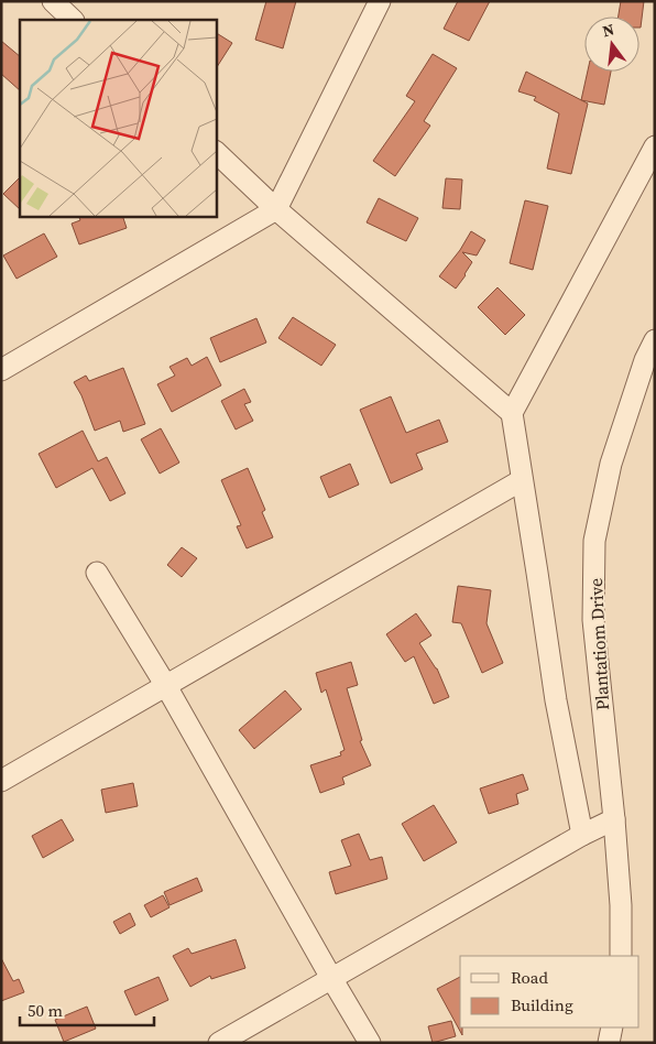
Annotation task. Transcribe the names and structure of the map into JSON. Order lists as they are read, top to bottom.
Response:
{
  "streets": {
    "street": ["Plantatiom Drive"]
  },
  "legend": ["Road", "Building"],
  "scale_bar": "50 m",
  "north": "top"
}
